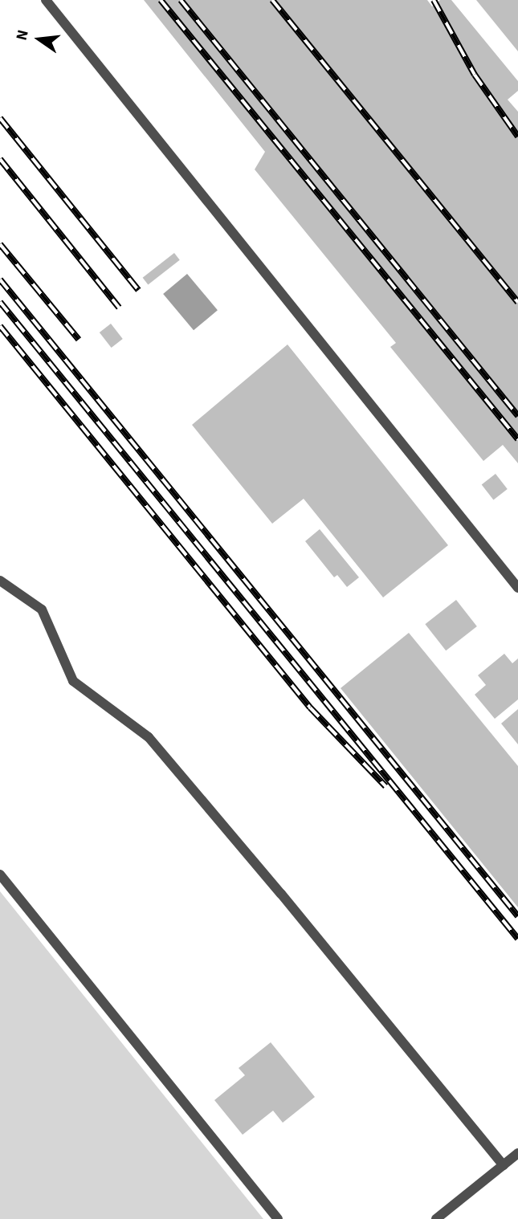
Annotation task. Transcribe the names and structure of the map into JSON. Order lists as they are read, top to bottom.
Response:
{
  "north": "left"
}
